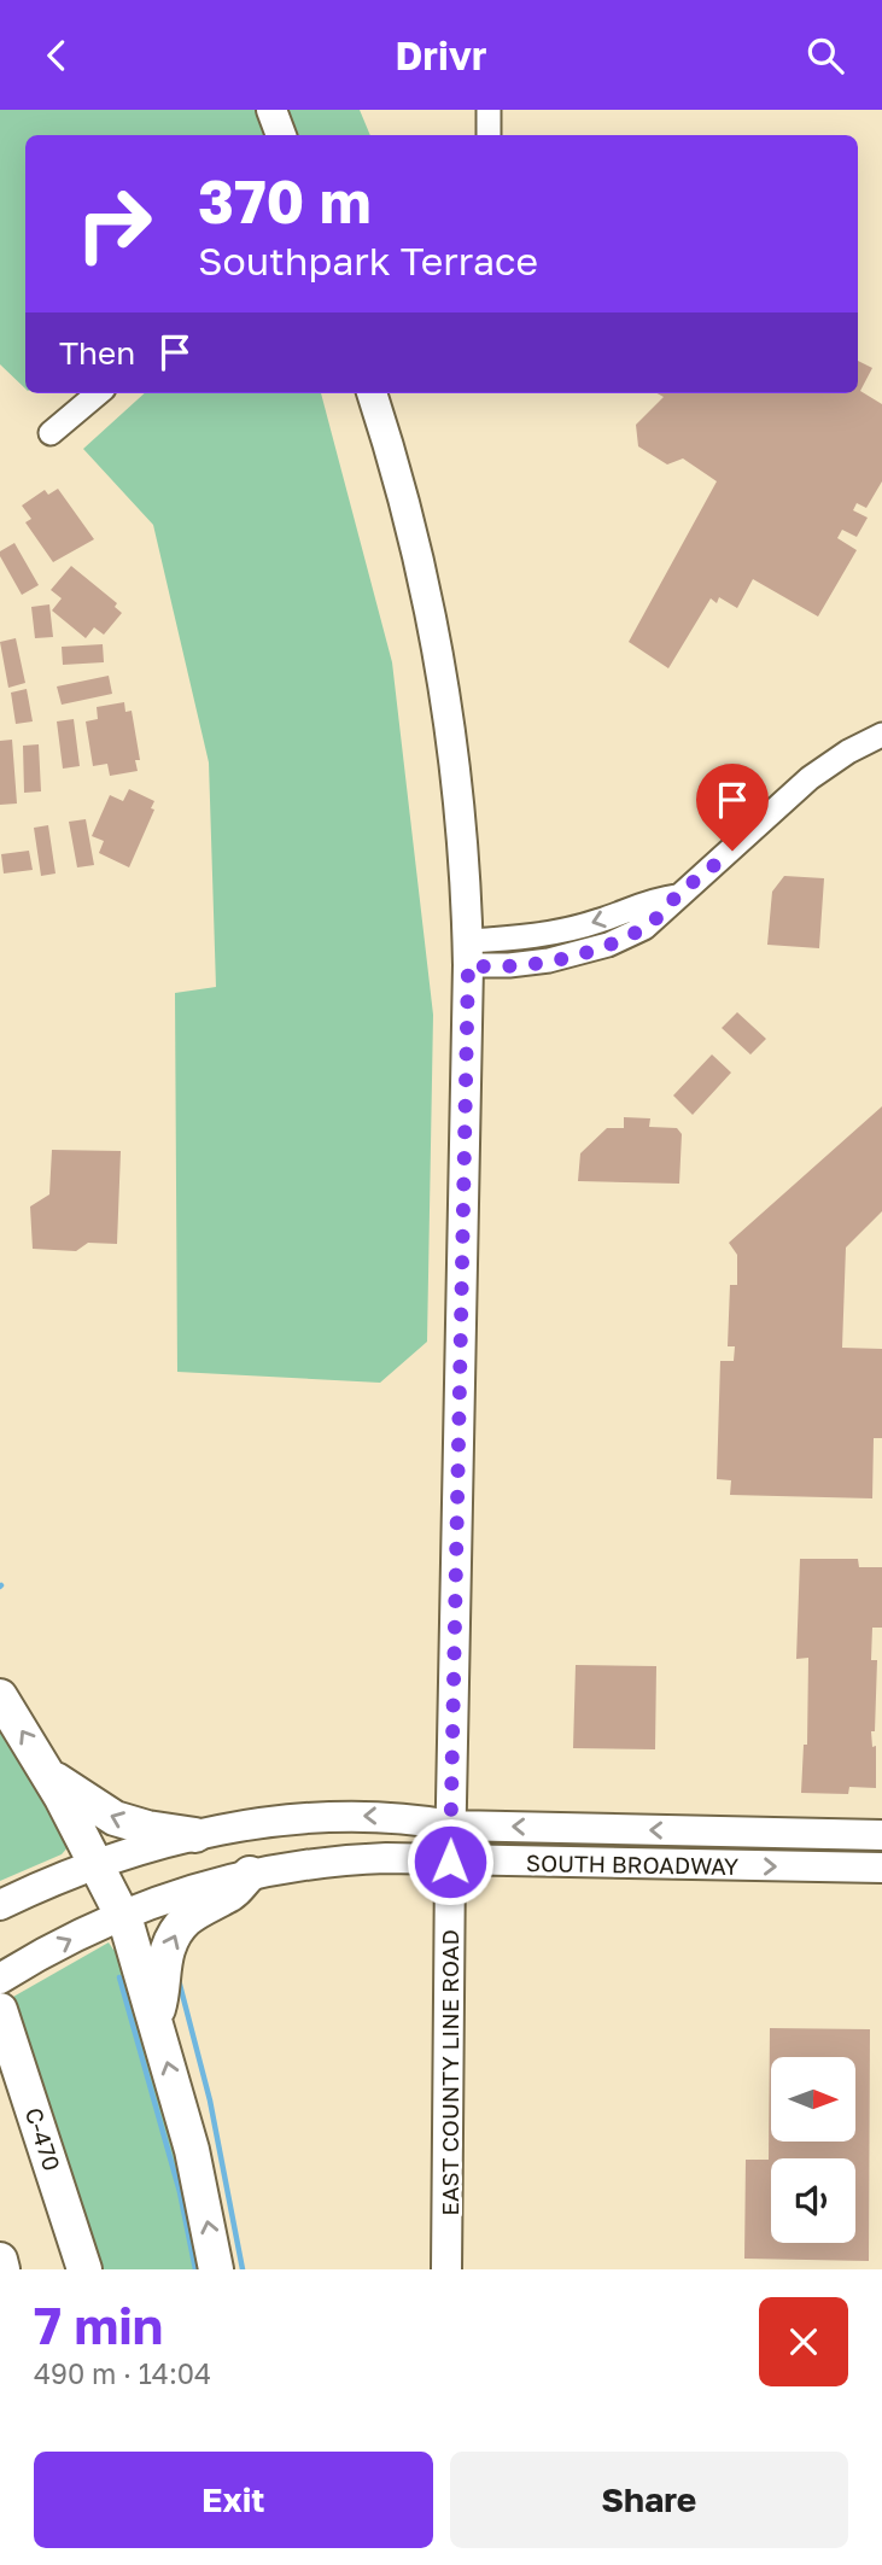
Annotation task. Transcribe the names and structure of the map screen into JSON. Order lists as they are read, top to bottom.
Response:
{
  "streets": {
    "highway": ["C-470"],
    "main road": ["SOUTH BROADWAY", "EAST COUNTY LINE ROAD"]
  },
  "crossings": [
    ["SOUTH BROADWAY", "EAST COUNTY LINE ROAD"]
  ],
  "north": "right",
  "page": {
    "header": "Drivr",
    "turn": ["370 m", "Southpark Terrace"],
    "then": "Then",
    "heading": ["7 min", "490 m · 14:04"],
    "buttons": ["Exit", "Share"]
  }
}
